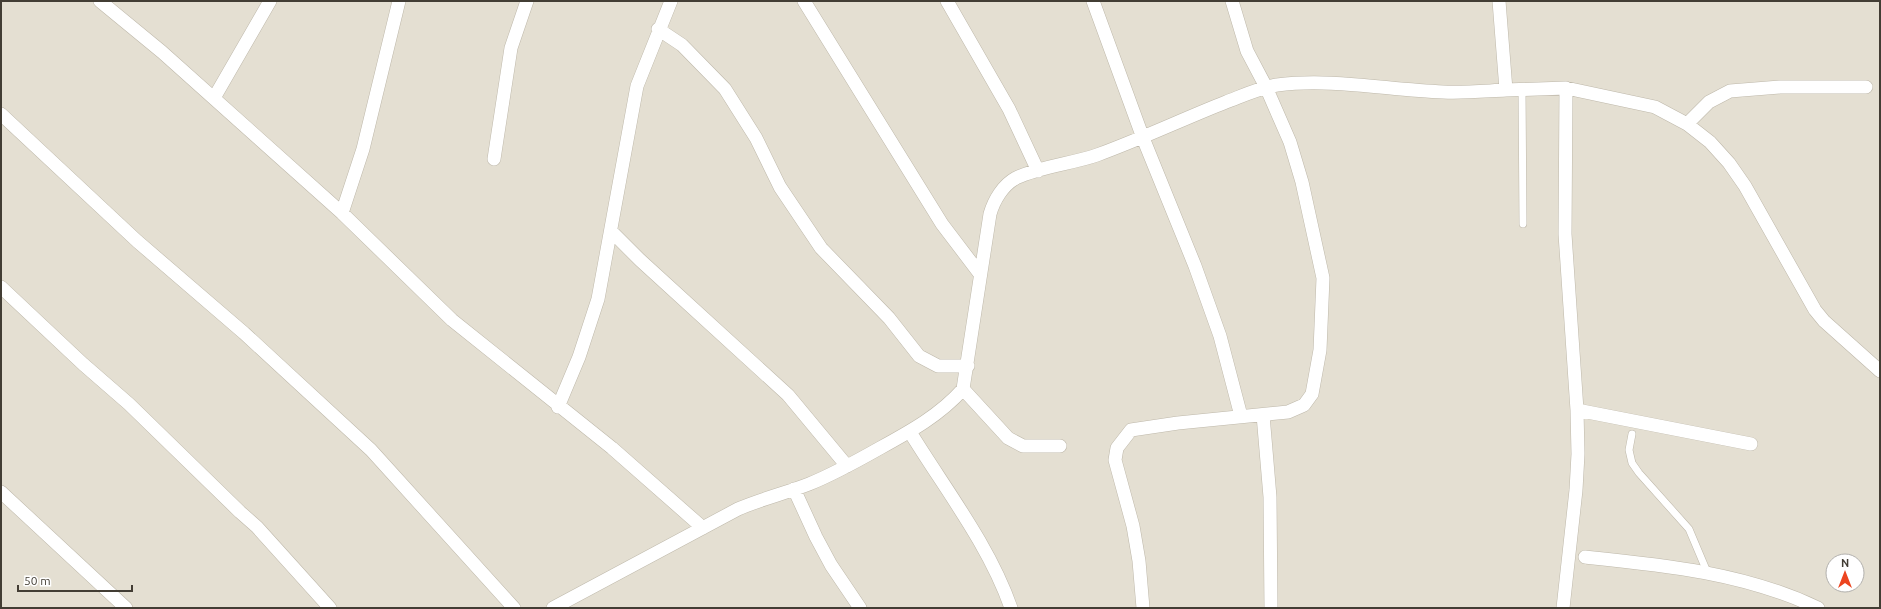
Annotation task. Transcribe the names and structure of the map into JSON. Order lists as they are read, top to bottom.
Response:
{
  "scale_bar": "50 m",
  "north": "top"
}
